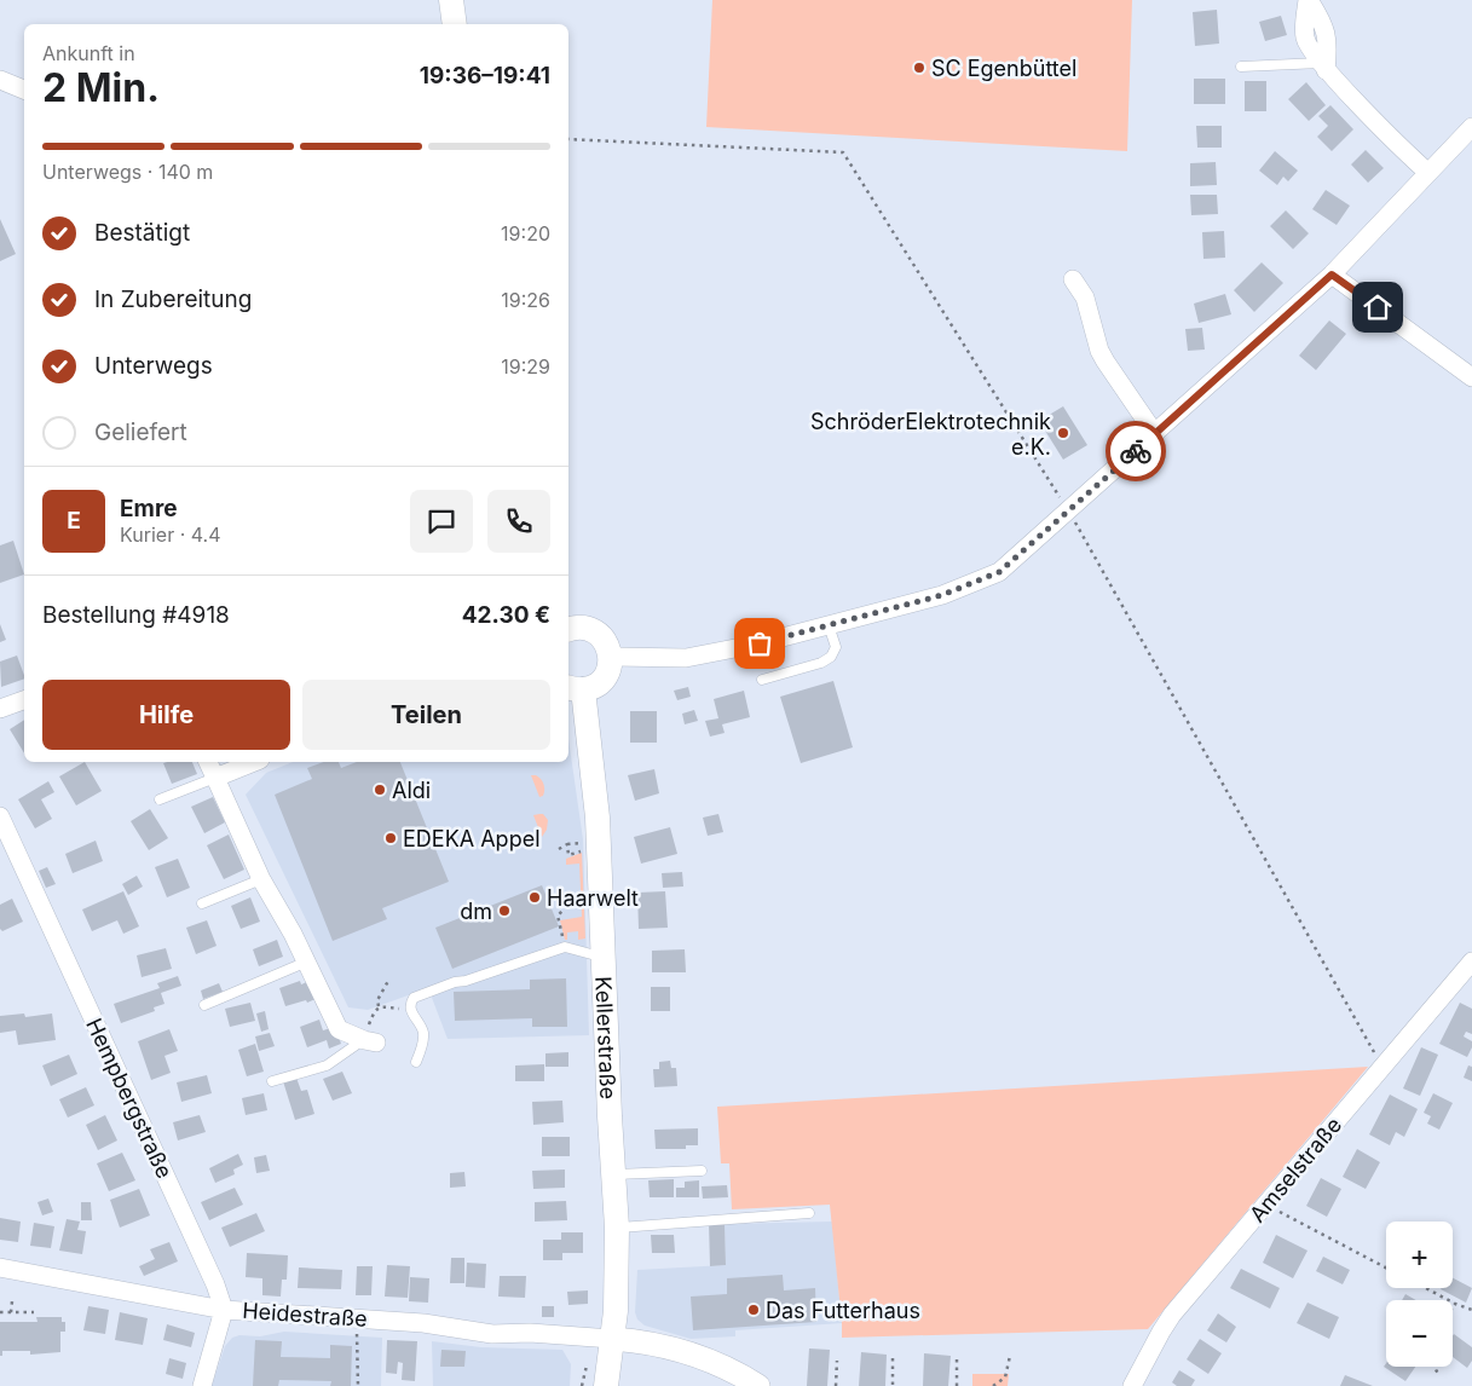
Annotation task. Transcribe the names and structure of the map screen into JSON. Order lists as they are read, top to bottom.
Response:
{
  "streets": {
    "main road": ["Kellerstraße"],
    "street": ["Hempbergstraße", "Amselstraße", "Heidestraße"]
  },
  "crossings": [
    ["Kellerstraße", "Heidestraße"],
    ["Hempbergstraße", "Heidestraße"]
  ],
  "places": [
    "SC Egenbüttel",
    "SchröderElektrotechnik e.K.",
    "Aldi",
    "EDEKA Appel",
    "Haarwelt",
    "dm",
    "Das Futterhaus"
  ],
  "page": {
    "heading": ["2 Min.", "Ankunft in", "19:36–19:41"],
    "panel": [
      "Emre",
      "Kurier · 4.4",
      "Bestellung #4918",
      "42.30 €"
    ],
    "bar": "Unterwegs · 140 m",
    "list": [
      ["Bestätigt", "19:20"],
      ["In Zubereitung", "19:26"],
      ["Unterwegs", "19:29"],
      "Geliefert"
    ],
    "round": "E",
    "buttons": ["Hilfe", "Teilen"],
    "map_buttons": ["+", "−"]
  }
}
